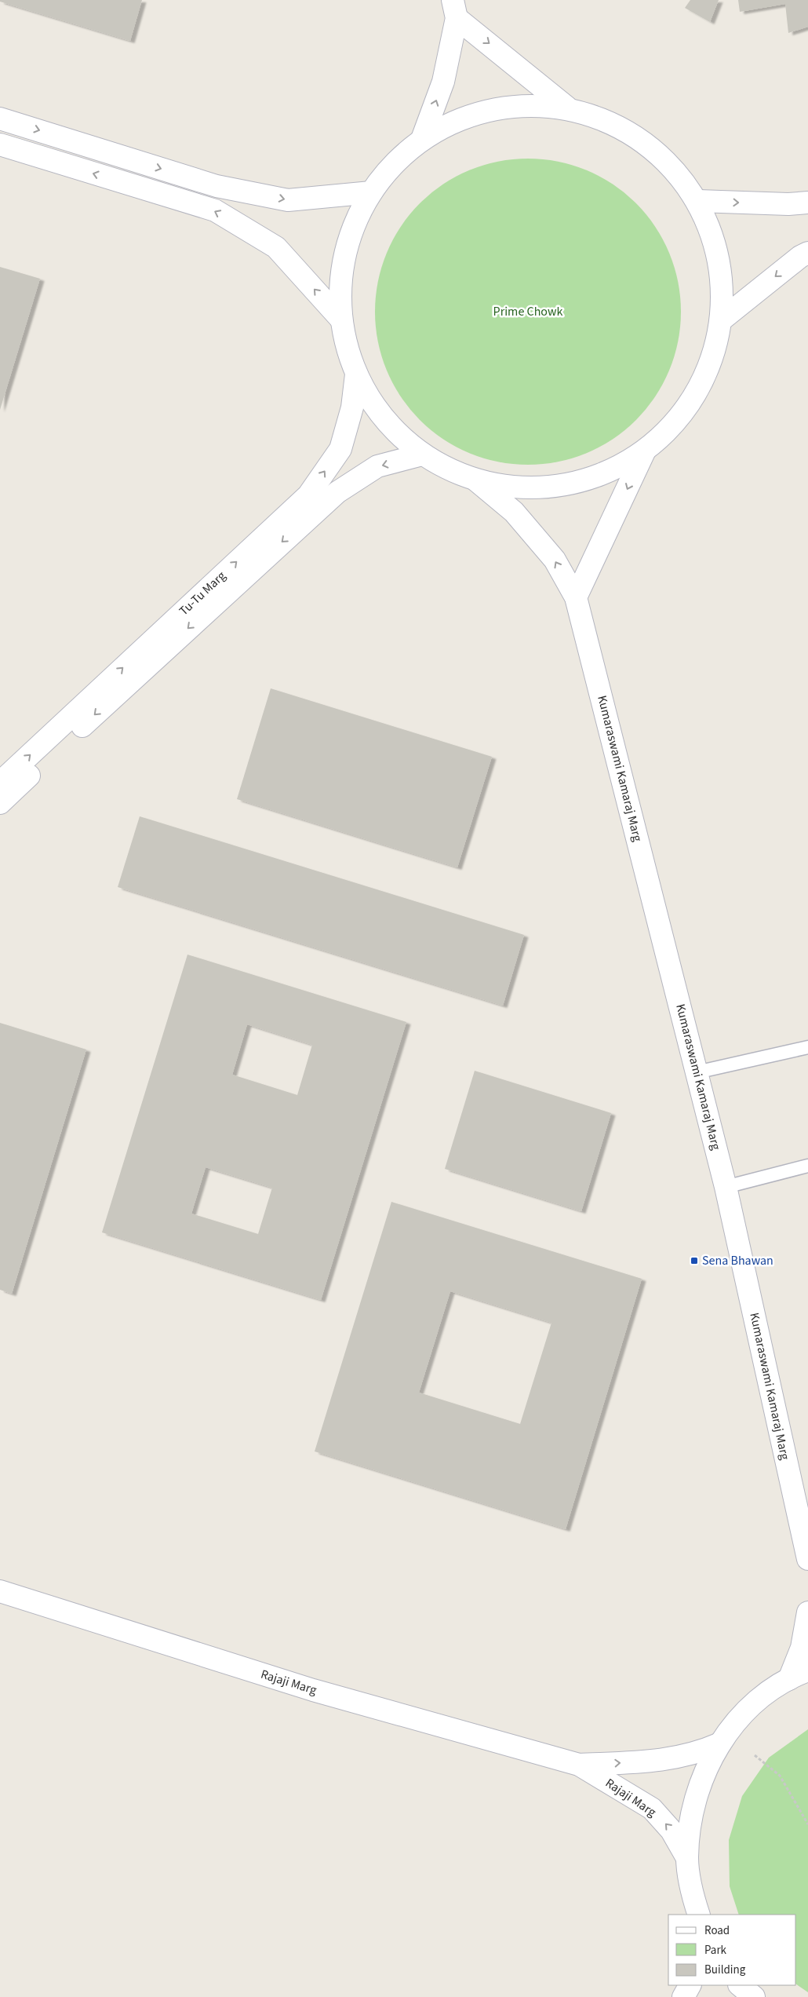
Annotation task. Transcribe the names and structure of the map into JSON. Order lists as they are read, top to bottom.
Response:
{
  "streets": {
    "main road": ["Tu-Tu Marg", "Kumaraswami Kamaraj Marg", "Rajaji Marg"]
  },
  "parks": ["Prime Chowk"],
  "places": {
    "transit": ["Sena Bhawan"]
  },
  "legend": ["Road", "Park", "Building"]
}
